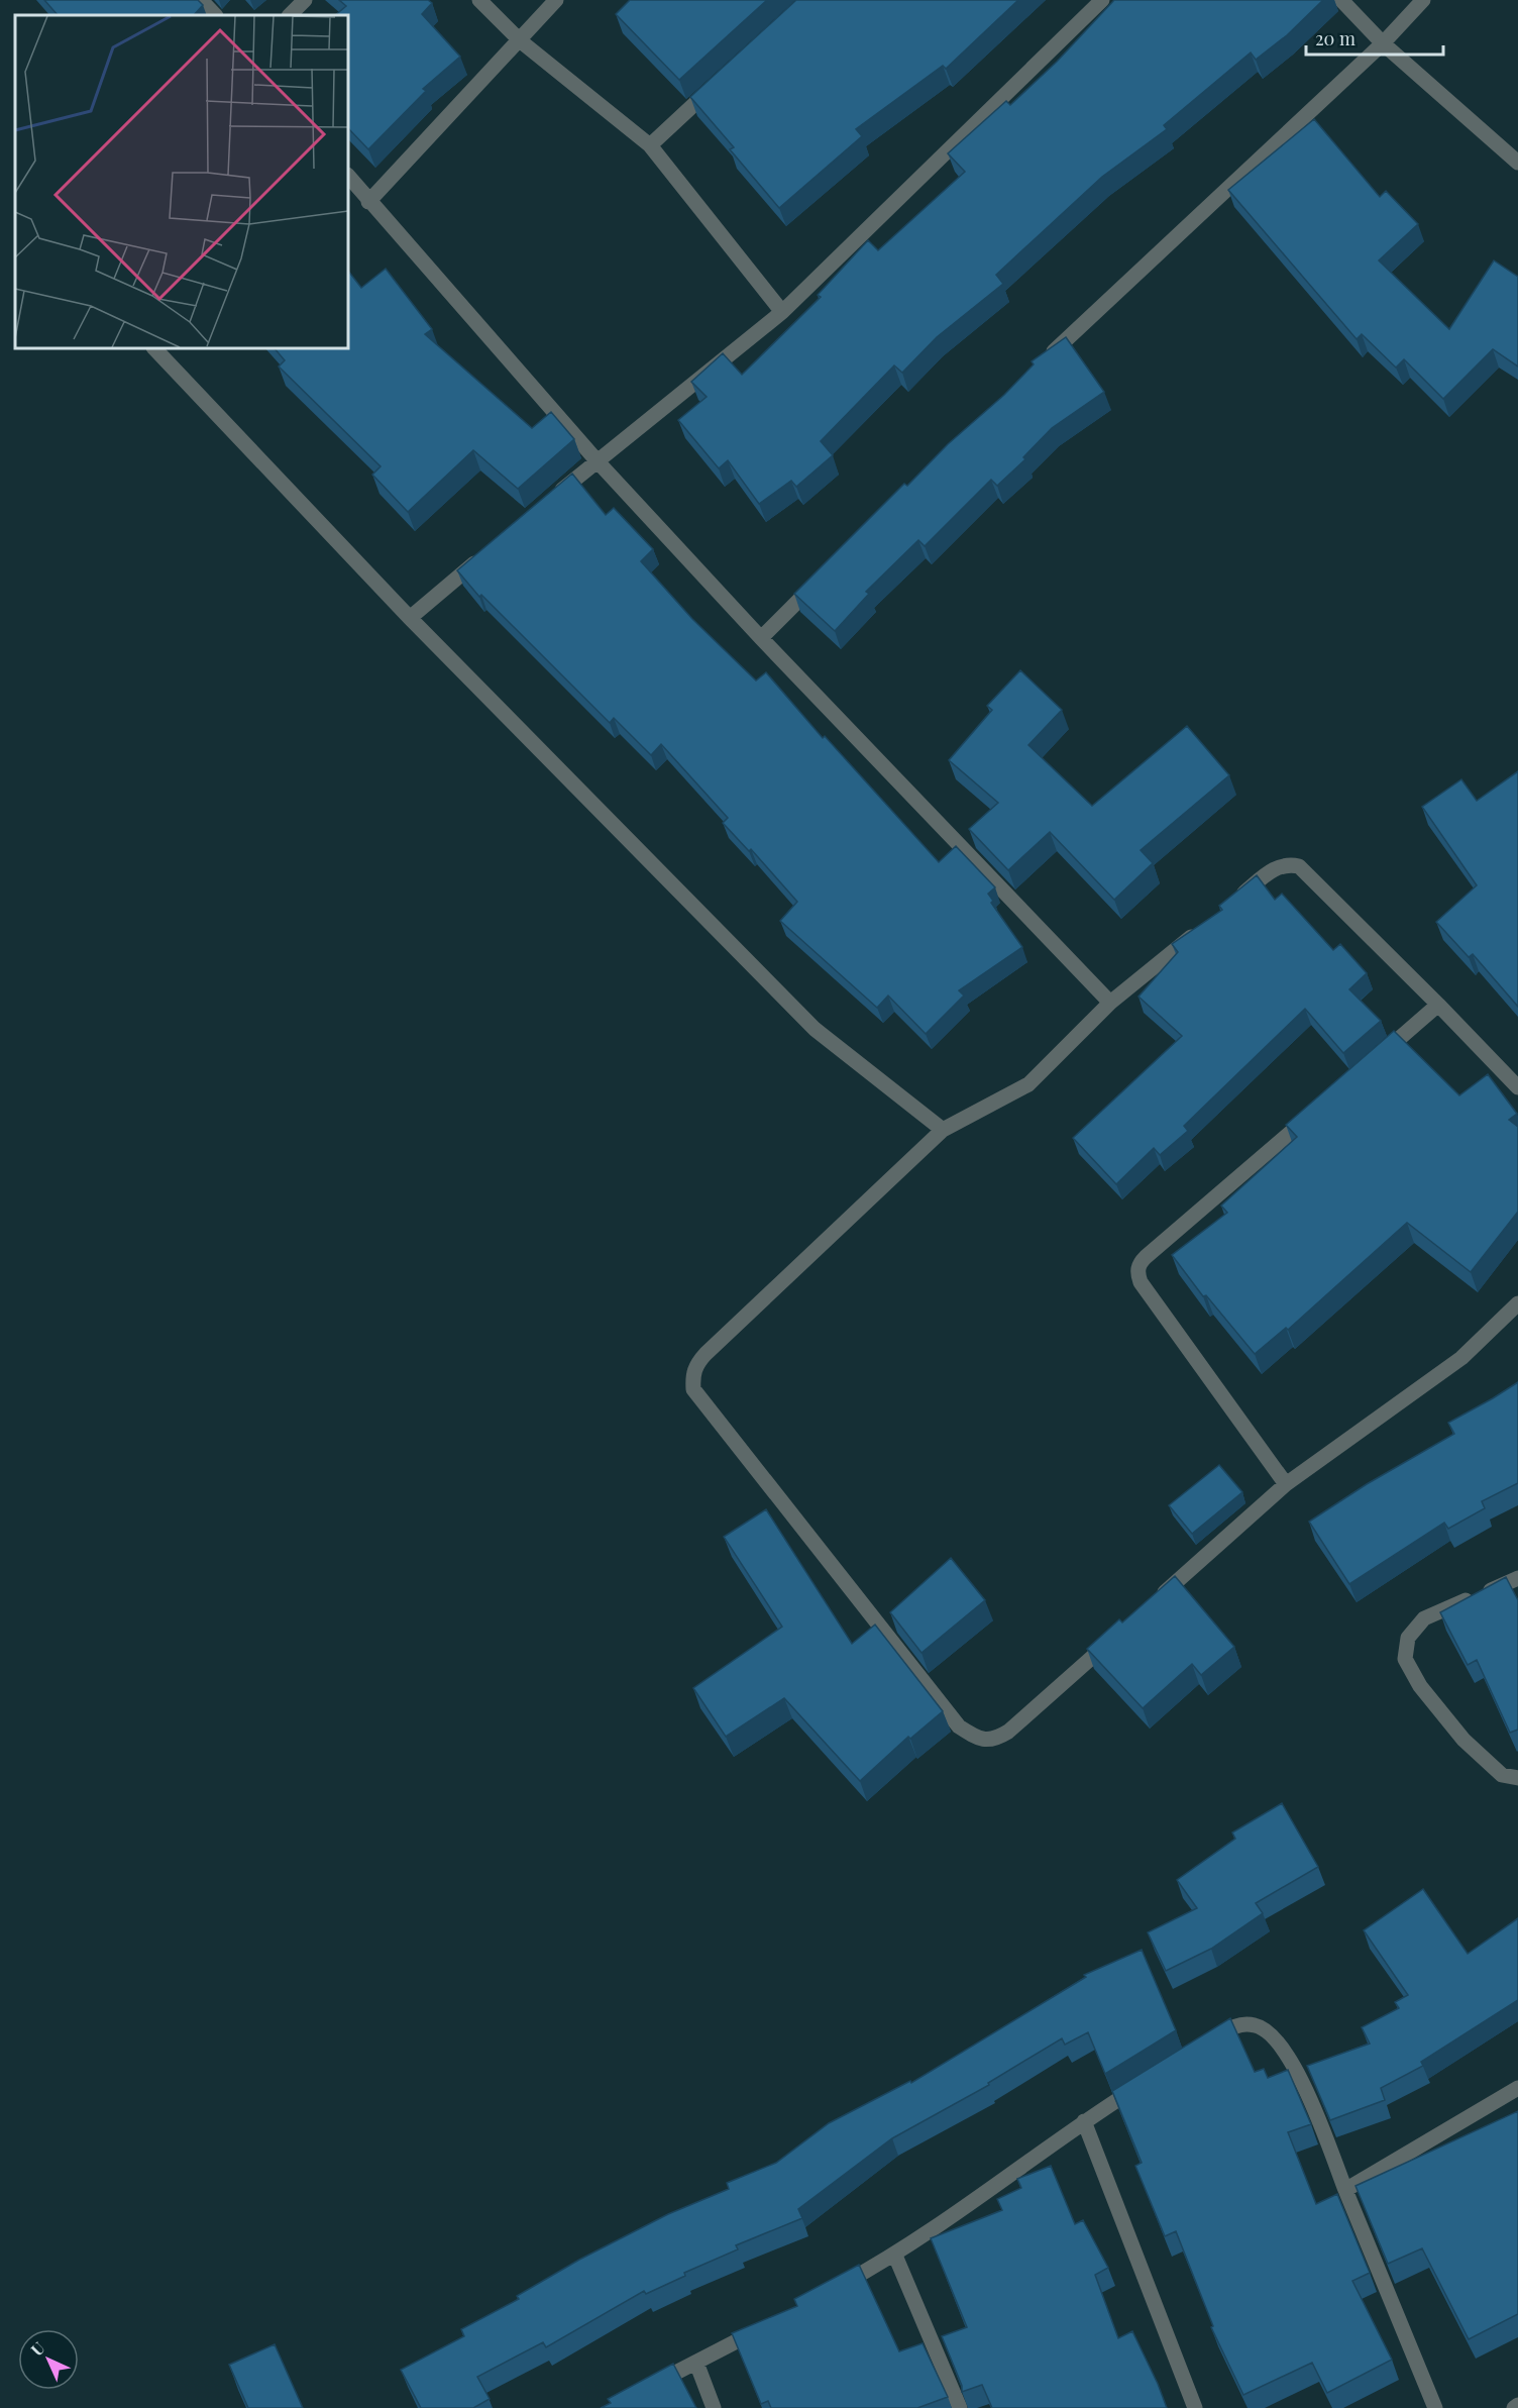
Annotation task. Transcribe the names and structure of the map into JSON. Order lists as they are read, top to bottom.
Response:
{
  "scale_bar": "20 m",
  "north": "top left"
}
